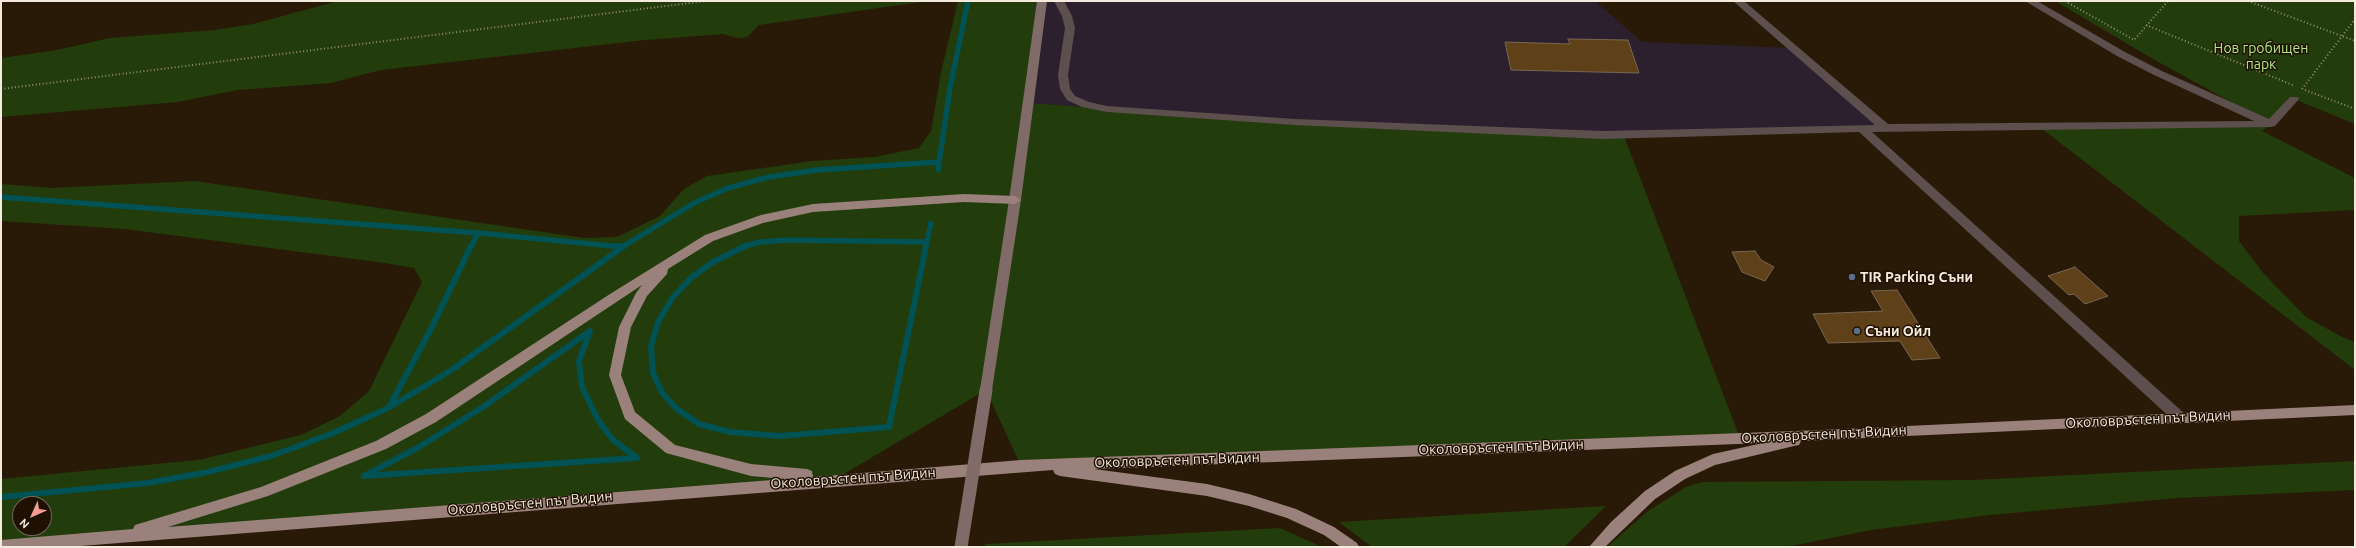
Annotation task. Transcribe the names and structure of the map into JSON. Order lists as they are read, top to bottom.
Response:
{
  "streets": {
    "main road": ["Околовръстен път Видин"]
  },
  "parks": ["Нов гробищен парк"],
  "places": ["TIR Parking Съни", "Съни Ойл"],
  "north": "bottom left"
}
